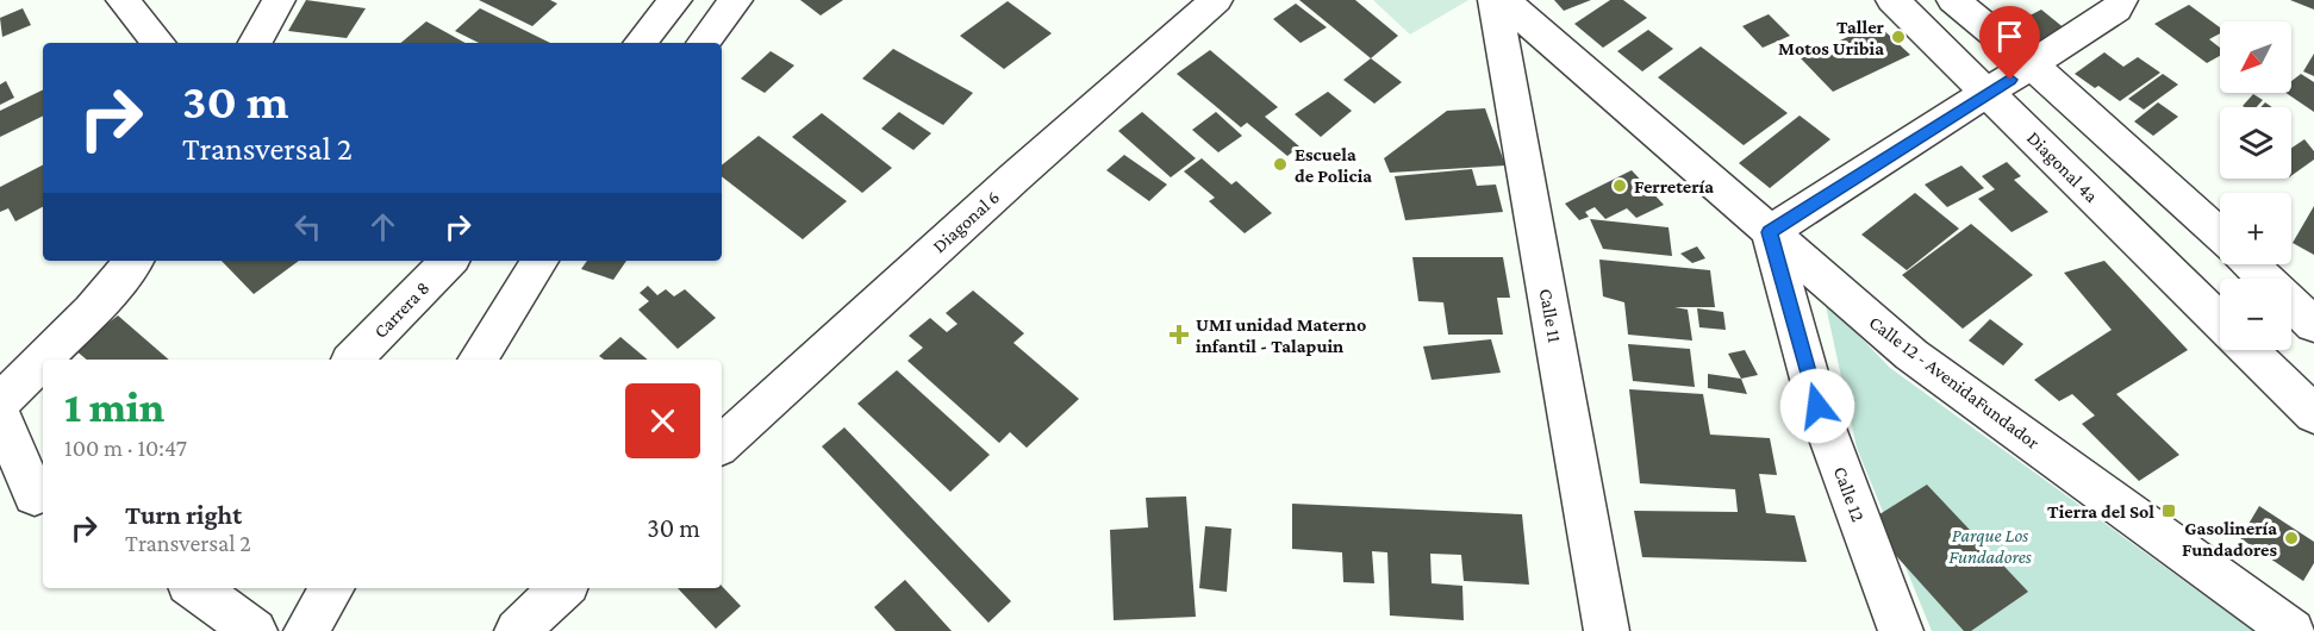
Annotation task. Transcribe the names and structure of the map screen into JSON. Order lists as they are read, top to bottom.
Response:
{
  "streets": {
    "street": [
      "Diagonal 4a",
      "Diagonal 6",
      "Carrera 8",
      "Calle 11",
      "Calle 12 - AvenidaFundador",
      "Calle 12"
    ]
  },
  "crossings": [
    ["Calle 12 - AvenidaFundador", "Calle 12"]
  ],
  "parks": ["Parque Los Fundadores"],
  "places": {
    "other": [
      "Taller Motos Uribia",
      "Escuela de Policia",
      "Ferretería",
      "Gasolinería Fundadores"
    ],
    "health": ["UMI unidad Materno infantil - Talapuin"],
    "transit": ["Tierra del Sol"]
  },
  "north": "bottom left",
  "page": {
    "map_buttons": ["+", "−"],
    "turn": ["30 m", "Transversal 2"],
    "heading": ["1 min", "100 m · 10:47"],
    "list": [
      {
        "name": "Turn right",
        "note": "Transversal 2",
        "value": "30 m"
      }
    ]
  }
}
